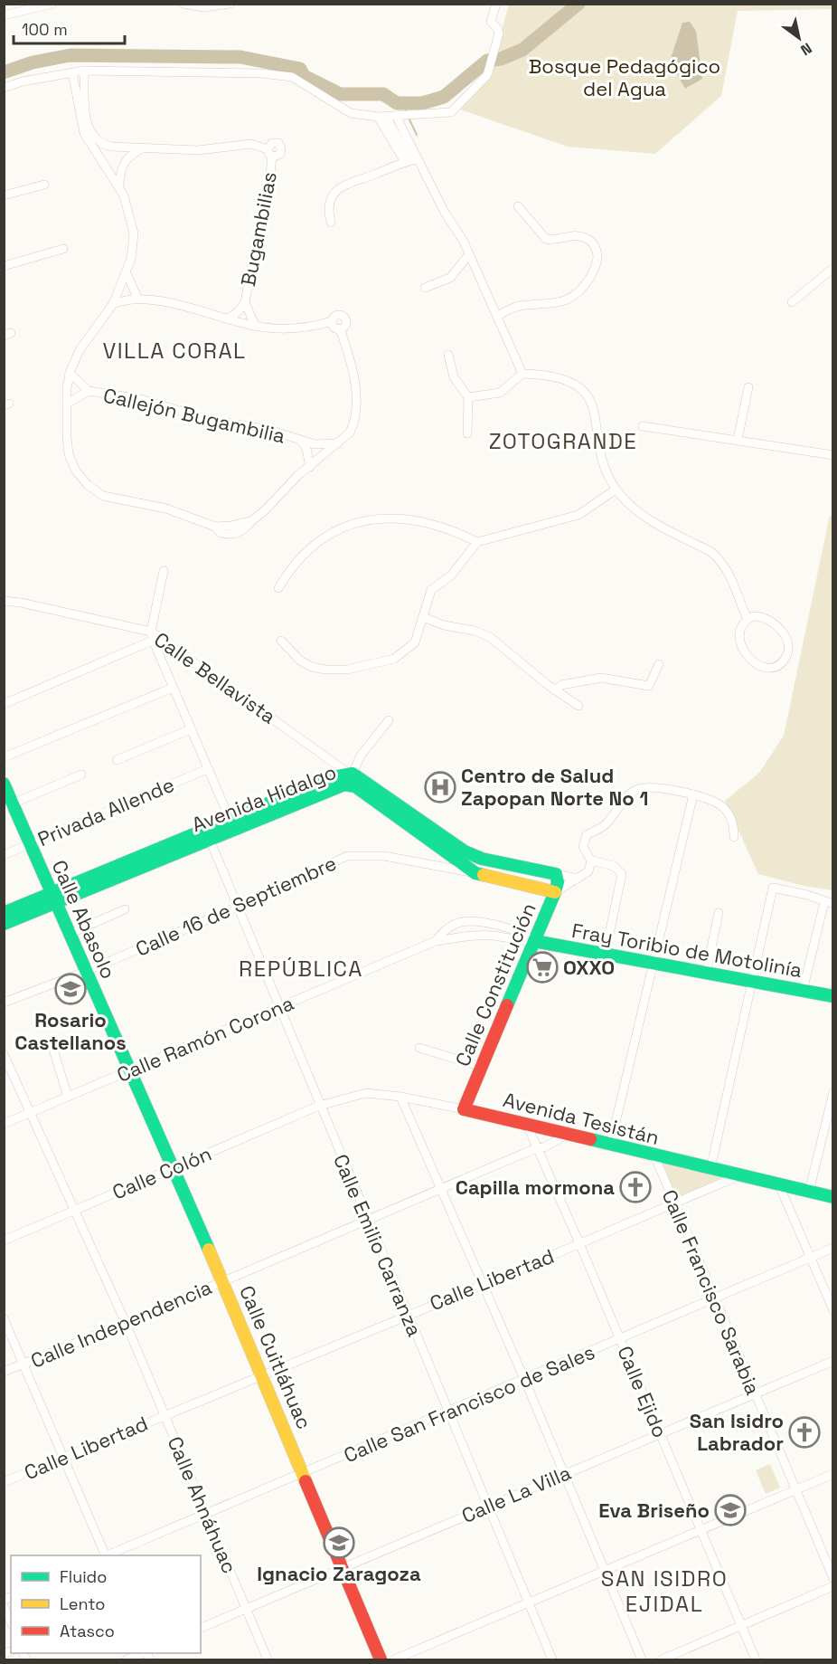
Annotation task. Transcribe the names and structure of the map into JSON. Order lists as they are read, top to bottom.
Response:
{
  "streets": {
    "main road": [
      "Avenida Hidalgo",
      "Calle Abasolo",
      "Fray Toribio de Motolinía",
      "Calle Constitución",
      "Avenida Tesistán",
      "Calle Cuitláhuac"
    ],
    "street": [
      "Bugambilias",
      "Callejón Bugambilia",
      "Calle Bellavista",
      "Privada Allende",
      "Calle 16 de Septiembre",
      "Calle Ramón Corona",
      "Calle Colón",
      "Calle Emilio Carranza",
      "Calle Libertad",
      "Calle Francisco Sarabia",
      "Calle Independencia",
      "Calle Ejido",
      "Calle San Francisco de Sales",
      "Calle La Villa",
      "Calle Ahnáhuac"
    ]
  },
  "crossings": [
    ["Calle Bellavista", "Avenida Hidalgo"],
    ["Avenida Hidalgo", "Calle 16 de Septiembre"],
    ["Avenida Hidalgo", "Calle Abasolo"],
    ["Avenida Hidalgo", "Calle Constitución"],
    ["Avenida Hidalgo", "Calle Emilio Carranza"],
    ["Privada Allende", "Calle Abasolo"],
    ["Calle 16 de Septiembre", "Calle Abasolo"],
    ["Calle 16 de Septiembre", "Calle Emilio Carranza"],
    ["Calle Abasolo", "Calle Ramón Corona"],
    ["Calle Abasolo", "Calle Cuitláhuac"],
    ["Fray Toribio de Motolinía", "Calle Constitución"],
    ["Fray Toribio de Motolinía", "Calle Ramón Corona"],
    ["Calle Constitución", "Calle Ramón Corona"],
    ["Calle Constitución", "Avenida Tesistán"],
    ["Calle Ramón Corona", "Calle Emilio Carranza"],
    ["Calle Ramón Corona", "Calle Cuitláhuac"],
    ["Calle Ramón Corona", "Calle Ahnáhuac"],
    ["Avenida Tesistán", "Calle Colón"],
    ["Avenida Tesistán", "Calle Emilio Carranza"],
    ["Avenida Tesistán", "Calle Libertad"],
    ["Avenida Tesistán", "Calle Francisco Sarabia"],
    ["Avenida Tesistán", "Calle Independencia"],
    ["Avenida Tesistán", "Calle Ejido"],
    ["Calle Colón", "Calle Emilio Carranza"],
    ["Calle Colón", "Calle Cuitláhuac"],
    ["Calle Colón", "Calle Ahnáhuac"],
    ["Calle Emilio Carranza", "Calle Libertad"],
    ["Calle Emilio Carranza", "Calle Independencia"],
    ["Calle Emilio Carranza", "Calle San Francisco de Sales"],
    ["Calle Emilio Carranza", "Calle La Villa"],
    ["Calle Libertad", "Calle Francisco Sarabia"],
    ["Calle Libertad", "Calle Cuitláhuac"],
    ["Calle Libertad", "Calle Ejido"],
    ["Calle Libertad", "Calle Ahnáhuac"],
    ["Calle Francisco Sarabia", "Calle San Francisco de Sales"],
    ["Calle Francisco Sarabia", "Calle La Villa"],
    ["Calle Independencia", "Calle Cuitláhuac"],
    ["Calle Independencia", "Calle Ejido"],
    ["Calle Independencia", "Calle Ahnáhuac"],
    ["Calle Cuitláhuac", "Calle San Francisco de Sales"],
    ["Calle Cuitláhuac", "Calle La Villa"],
    ["Calle Ejido", "Calle San Francisco de Sales"],
    ["Calle Ejido", "Calle La Villa"],
    ["Calle San Francisco de Sales", "Calle Ahnáhuac"],
    ["Calle La Villa", "Calle Ahnáhuac"]
  ],
  "districts": [
    "VILLA CORAL",
    "ZOTOGRANDE",
    "REPÚBLICA",
    "SAN ISIDRO EJIDAL"
  ],
  "parks": ["Bosque Pedagógico del Agua"],
  "places": {
    "hospital": ["Centro de Salud Zapopan Norte No 1"],
    "supermarket": ["OXXO"],
    "school or university": ["Rosario Castellanos", "Eva Briseño", "Ignacio Zaragoza"],
    "church": ["Capilla mormona", "San Isidro Labrador"]
  },
  "legend": ["Fluido", "Lento", "Atasco"],
  "scale_bar": "100 m",
  "north": "bottom right"
}
